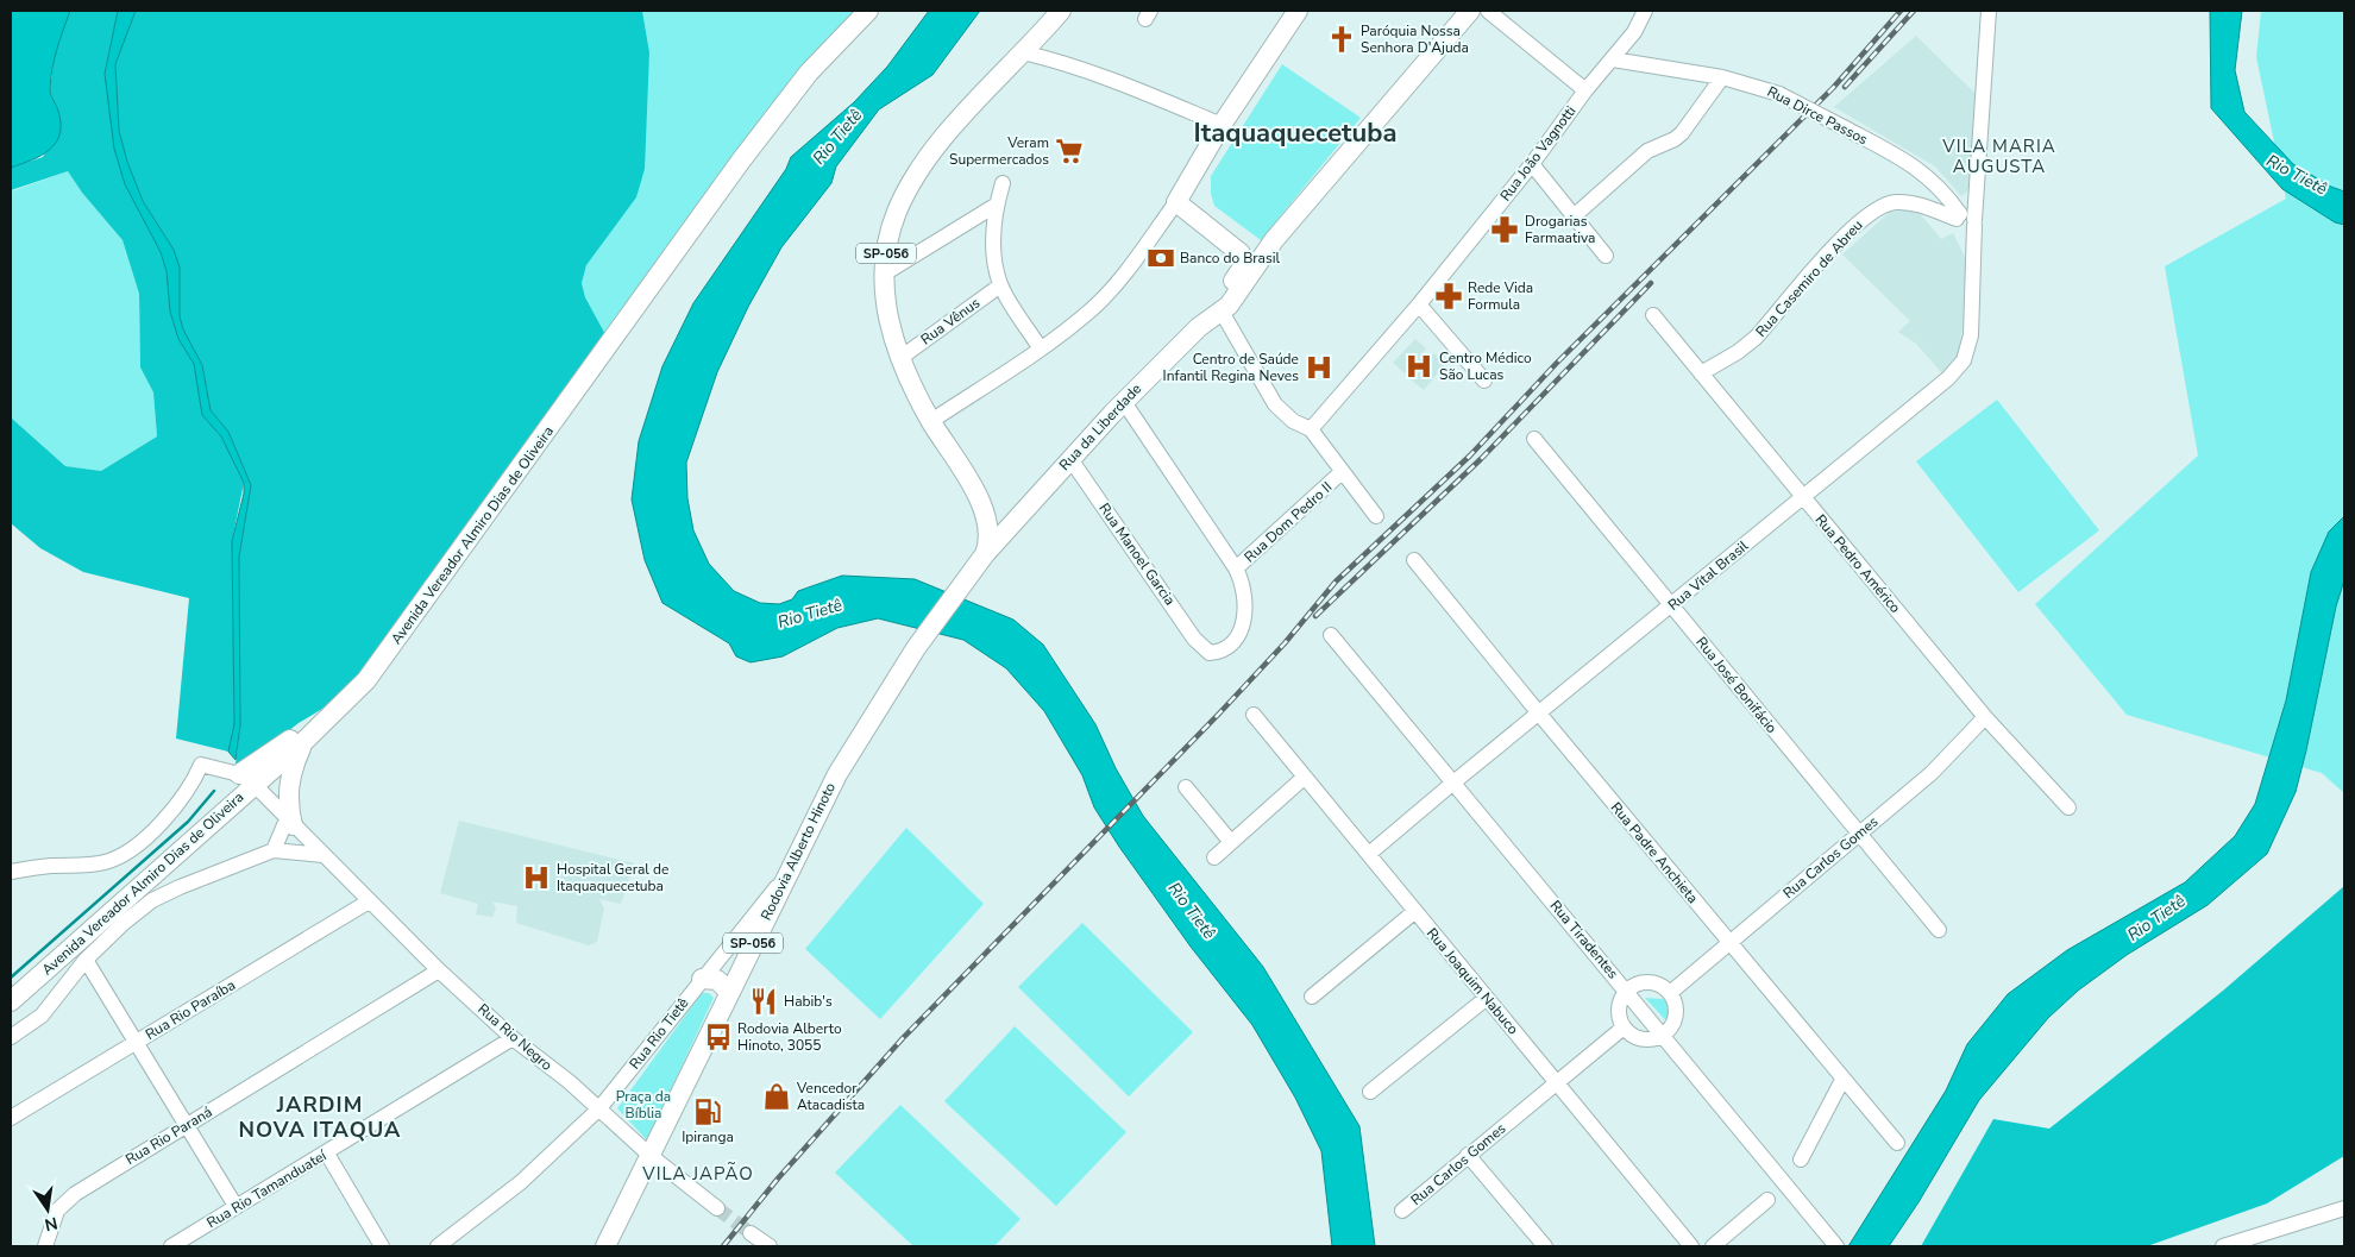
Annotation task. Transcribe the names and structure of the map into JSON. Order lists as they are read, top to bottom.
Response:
{
  "streets": {
    "main road": [
      "SP-056",
      "Rua da Liberdade",
      "Avenida Vereador Almiro Dias de Oliveira",
      "Rodovia Alberto Hinoto"
    ],
    "street": [
      "Rua Dirce Passos",
      "Rua João Vagnotti",
      "Rua Casemiro de Abreu",
      "Rua Vênus",
      "Rua Dom Pedro II",
      "Rua Manoel Garcia",
      "Rua Pedro Américo",
      "Rua Vital Brasil",
      "Rua José Bonifácio",
      "Rua Padre Anchieta",
      "Rua Carlos Gomes",
      "Rua Tiradentes",
      "Rua Joaquim Nabuco",
      "Rua Rio Paraíba",
      "Rua Rio Tietê",
      "Rua Rio Negro",
      "Rua Rio Paraná",
      "Rua Rio Tamanduateí"
    ]
  },
  "crossings": [
    ["Rua Dirce Passos", "Rua João Vagnotti"],
    ["Rua Dirce Passos", "Rua Casemiro de Abreu"],
    ["Rua Dirce Passos", "Rua Vital Brasil"],
    ["SP-056", "Rua Vênus"],
    ["SP-056", "Rua da Liberdade"],
    ["SP-056", "Rodovia Alberto Hinoto"],
    ["Rua Casemiro de Abreu", "Rua Pedro Américo"],
    ["Rua Casemiro de Abreu", "Rua Vital Brasil"],
    ["Rua da Liberdade", "Rua Manoel Garcia"],
    ["Rua da Liberdade", "Rodovia Alberto Hinoto"],
    ["Rua Dom Pedro II", "Rua Manoel Garcia"],
    ["Avenida Vereador Almiro Dias de Oliveira", "Rua Rio Negro"],
    ["Rua Pedro Américo", "Rua Vital Brasil"],
    ["Rua Pedro Américo", "Rua Carlos Gomes"],
    ["Rua Vital Brasil", "Rua José Bonifácio"],
    ["Rua Vital Brasil", "Rua Padre Anchieta"],
    ["Rua Vital Brasil", "Rua Tiradentes"],
    ["Rua Vital Brasil", "Rua Joaquim Nabuco"],
    ["Rua José Bonifácio", "Rua Carlos Gomes"],
    ["Rodovia Alberto Hinoto", "Rua Rio Tietê"],
    ["Rodovia Alberto Hinoto", "Rua Rio Negro"],
    ["Rua Padre Anchieta", "Rua Carlos Gomes"],
    ["Rua Carlos Gomes", "Rua Joaquim Nabuco"],
    ["Rua Rio Paraíba", "Rua Rio Negro"],
    ["Rua Rio Tietê", "Rua Rio Negro"],
    ["Rua Rio Negro", "Rua Rio Paraná"],
    ["Rua Rio Negro", "Rua Rio Tamanduateí"]
  ],
  "districts": [
    "Itaquaquecetuba",
    "VILA MARIA AUGUSTA",
    "JARDIM NOVA ITAQUA",
    "VILA JAPÃO"
  ],
  "water": ["Rio Tietê"],
  "parks": ["Praça da Bíblia"],
  "places": {
    "church": ["Paróquia Nossa Senhora D'Ajuda"],
    "supermarket": ["Veram Supermercados"],
    "pharmacy": ["Drogarias Farmaativa", "Rede Vida Formula"],
    "bank": ["Banco do Brasil"],
    "hospital": ["Centro Médico São Lucas", "Centro de Saúde Infantil Regina Neves", "Hospital Geral de Itaquaquecetuba"],
    "restaurant": ["Habib's"],
    "bus stop": ["Rodovia Alberto Hinoto, 3055"],
    "shop": ["Vencedor Atacadista"],
    "fuel station": ["Ipiranga"]
  },
  "north": "bottom"
}
